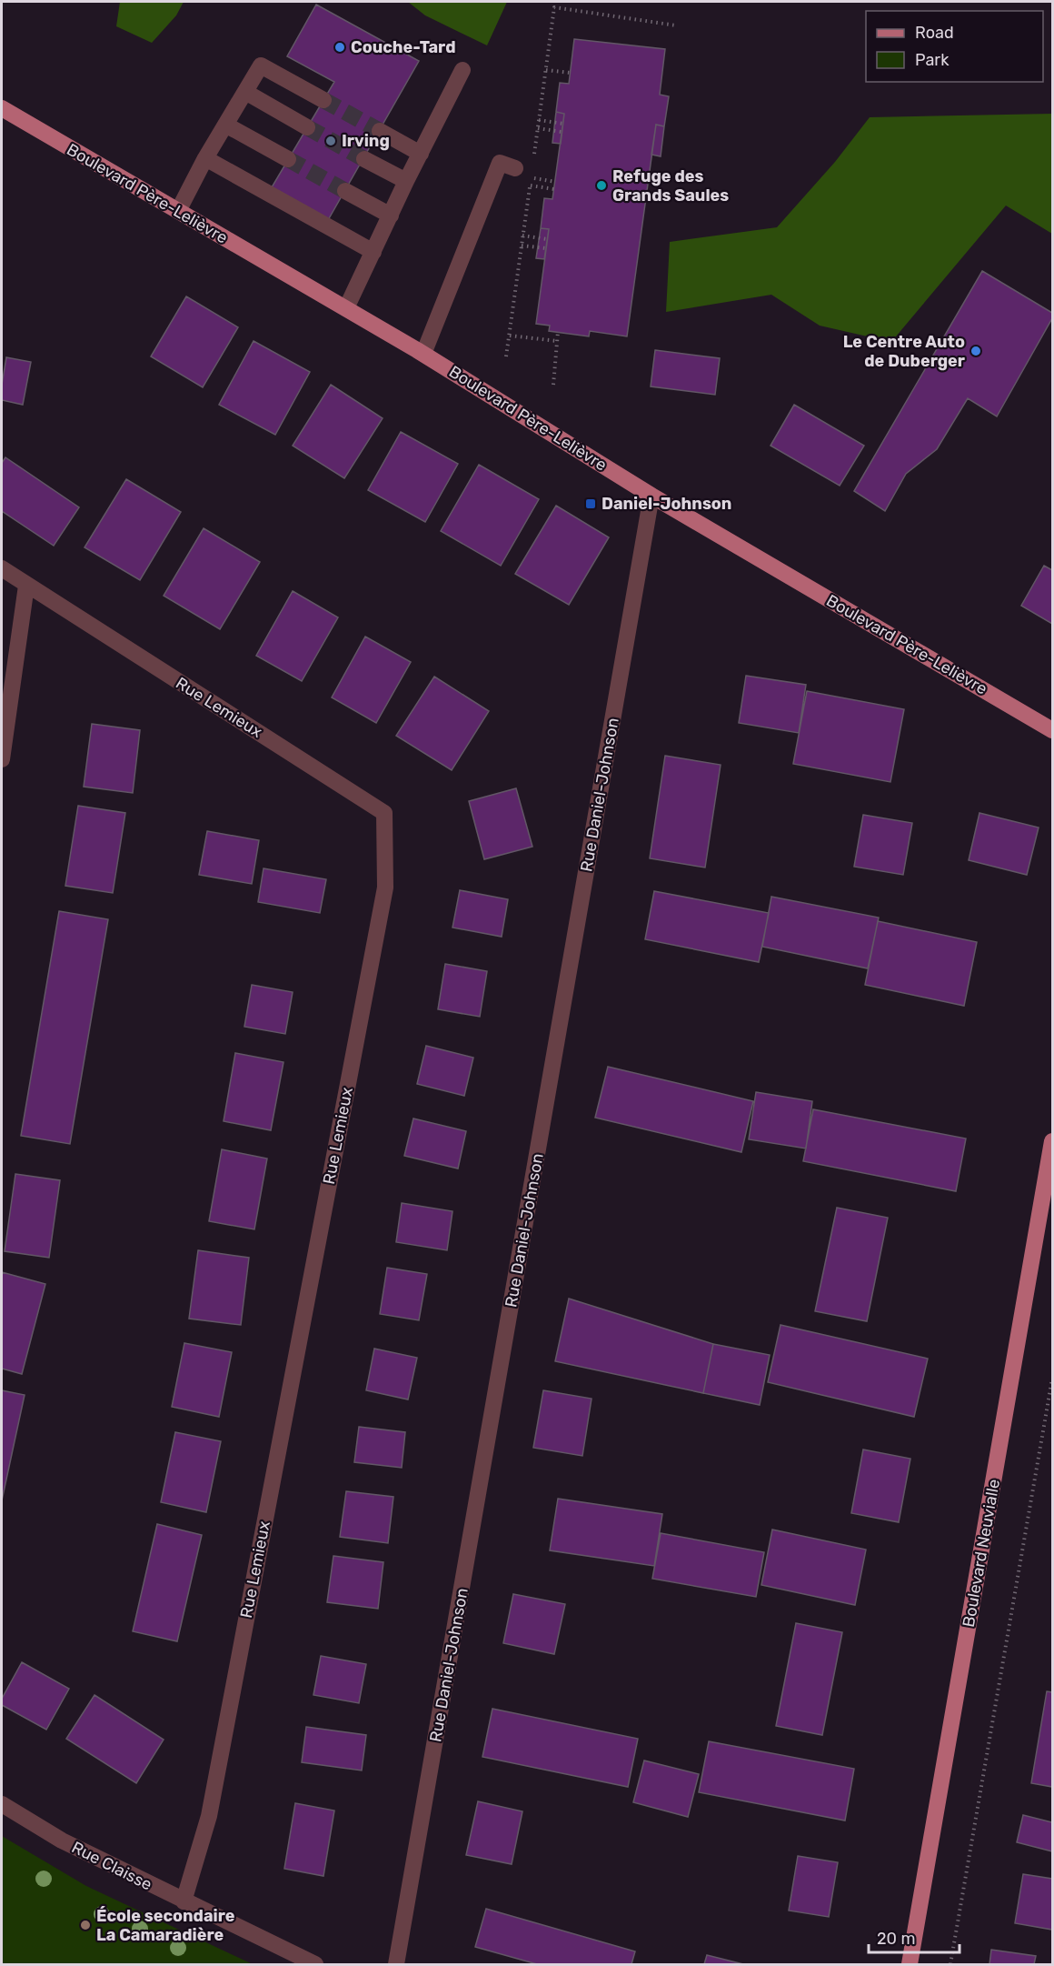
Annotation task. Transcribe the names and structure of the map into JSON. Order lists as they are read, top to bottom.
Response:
{
  "streets": {
    "main road": ["Boulevard Père-Lelièvre", "Boulevard Neuvialle"],
    "street": ["Rue Lemieux", "Rue Daniel-Johnson", "Rue Claisse"]
  },
  "crossings": [
    ["Boulevard Père-Lelièvre", "Rue Daniel-Johnson"],
    ["Rue Lemieux", "Rue Claisse"]
  ],
  "places": {
    "other": [
      "Couche-Tard",
      "Irving",
      "Refuge des Grands Saules",
      "Le Centre Auto de Duberger",
      "École secondaire La Camaradière"
    ],
    "transit": ["Daniel-Johnson"]
  },
  "legend": ["Road", "Park"],
  "scale_bar": "20 m"
}
